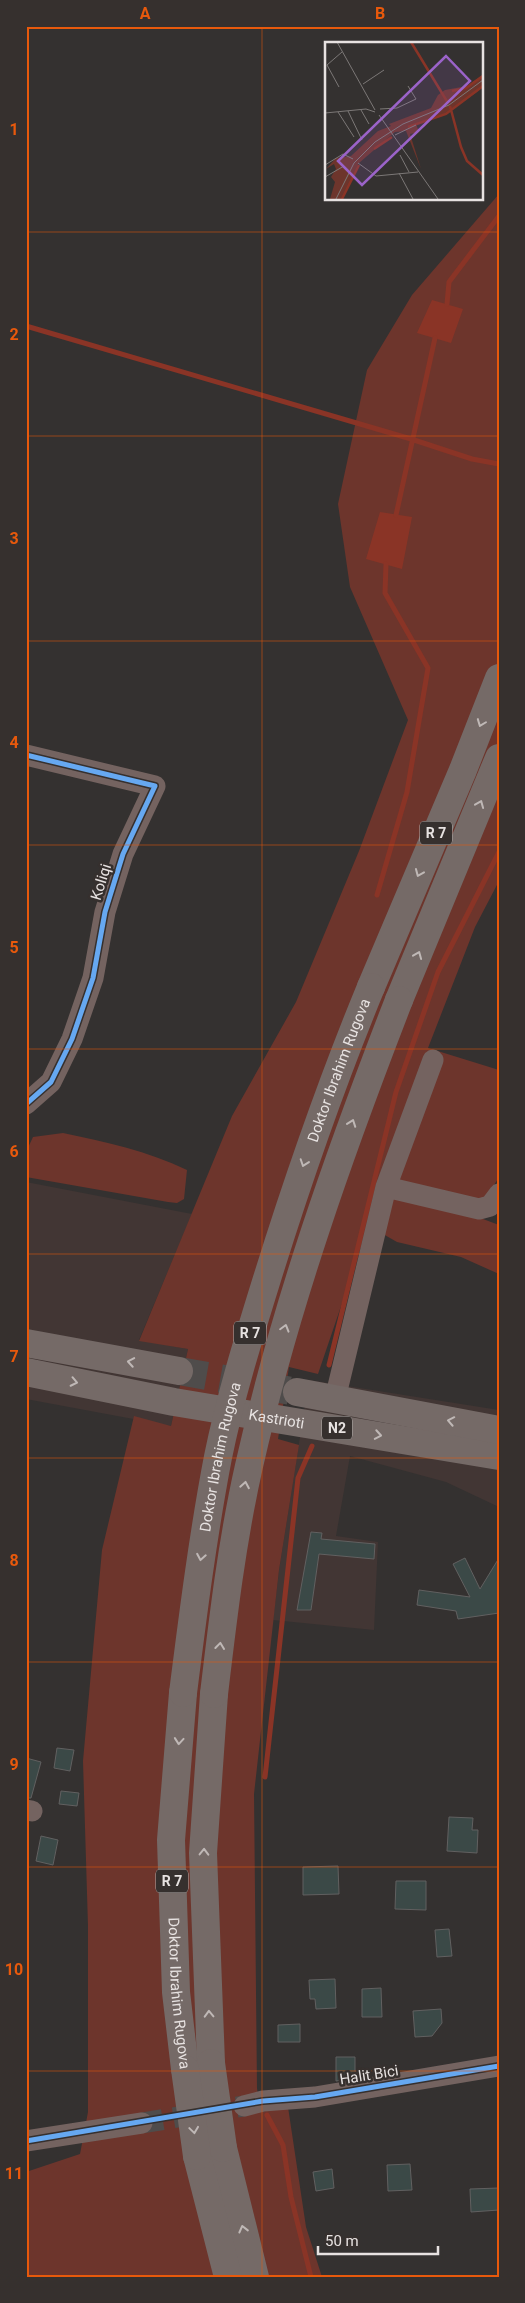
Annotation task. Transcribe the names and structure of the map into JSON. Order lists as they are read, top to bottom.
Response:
{
  "streets": {
    "highway": [
      "R 7",
      "Doktor Ibrahim Rugova",
      "Kastrioti",
      "N2"
    ],
    "street": ["Koliqi", "Halit Bici"]
  },
  "scale_bar": "50 m",
  "grid": {
    "columns": ["A", "B"],
    "rows": [
      "1",
      "2",
      "3",
      "4",
      "5",
      "6",
      "7",
      "8",
      "9",
      "10",
      "11"
    ]
  }
}
